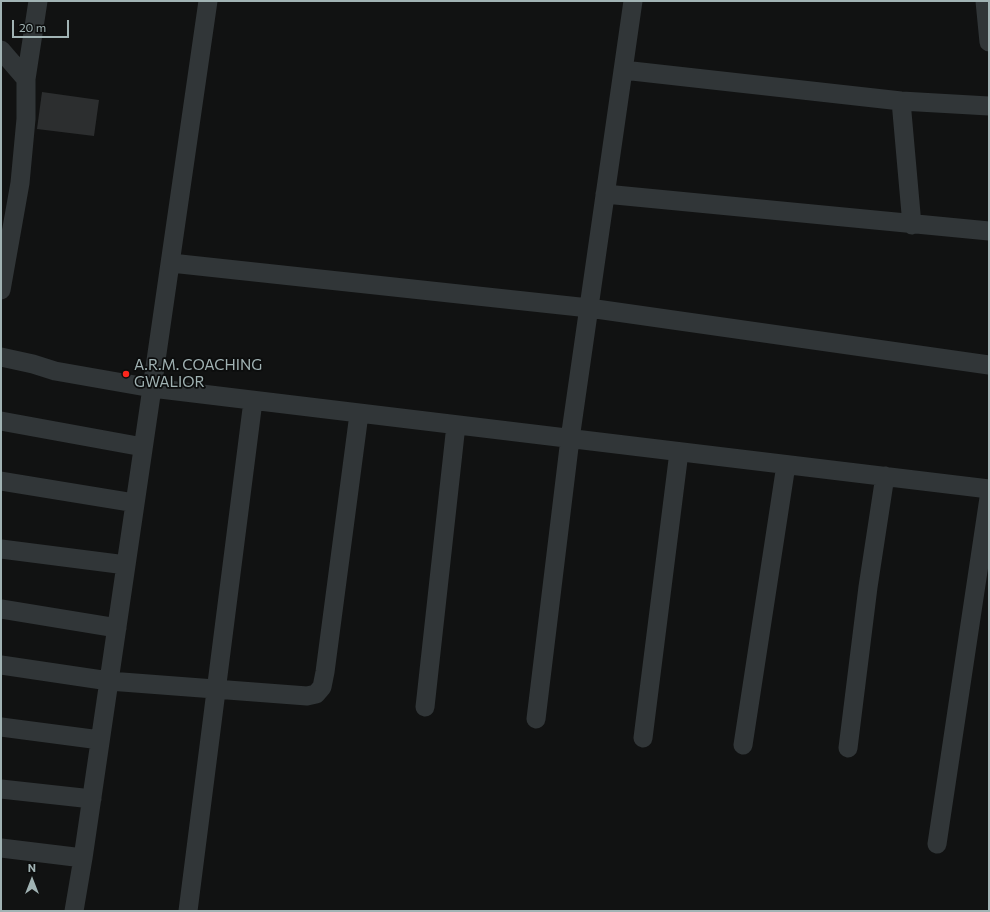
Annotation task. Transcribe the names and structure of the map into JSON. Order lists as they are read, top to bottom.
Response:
{
  "places": ["A.R.M. COACHING GWALIOR"],
  "scale_bar": "20 m",
  "north": "top"
}
